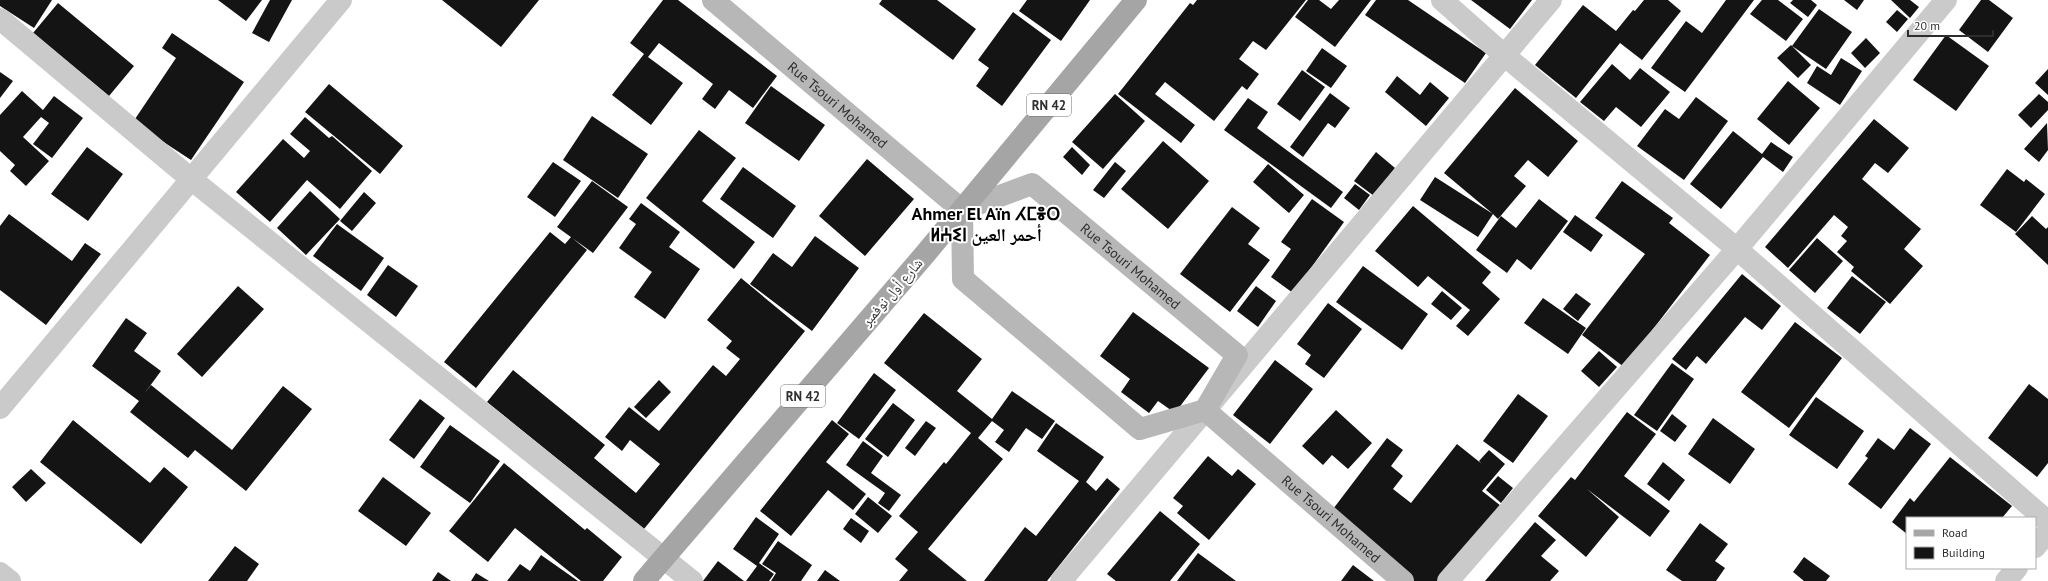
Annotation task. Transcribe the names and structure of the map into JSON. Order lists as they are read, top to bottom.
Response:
{
  "streets": {
    "main road": ["RN 42", "شارع أول نوفمبر"],
    "street": ["Rue Tsouri Mohamed"]
  },
  "crossings": [
    ["Rue Tsouri Mohamed", "شارع أول نوفمبر"]
  ],
  "districts": ["Ahmer El Aïn ⵃⵎⴻⵔ ⵍⵄⵉⵏ أحمر العين"],
  "legend": ["Road", "Building"],
  "scale_bar": "20 m"
}
